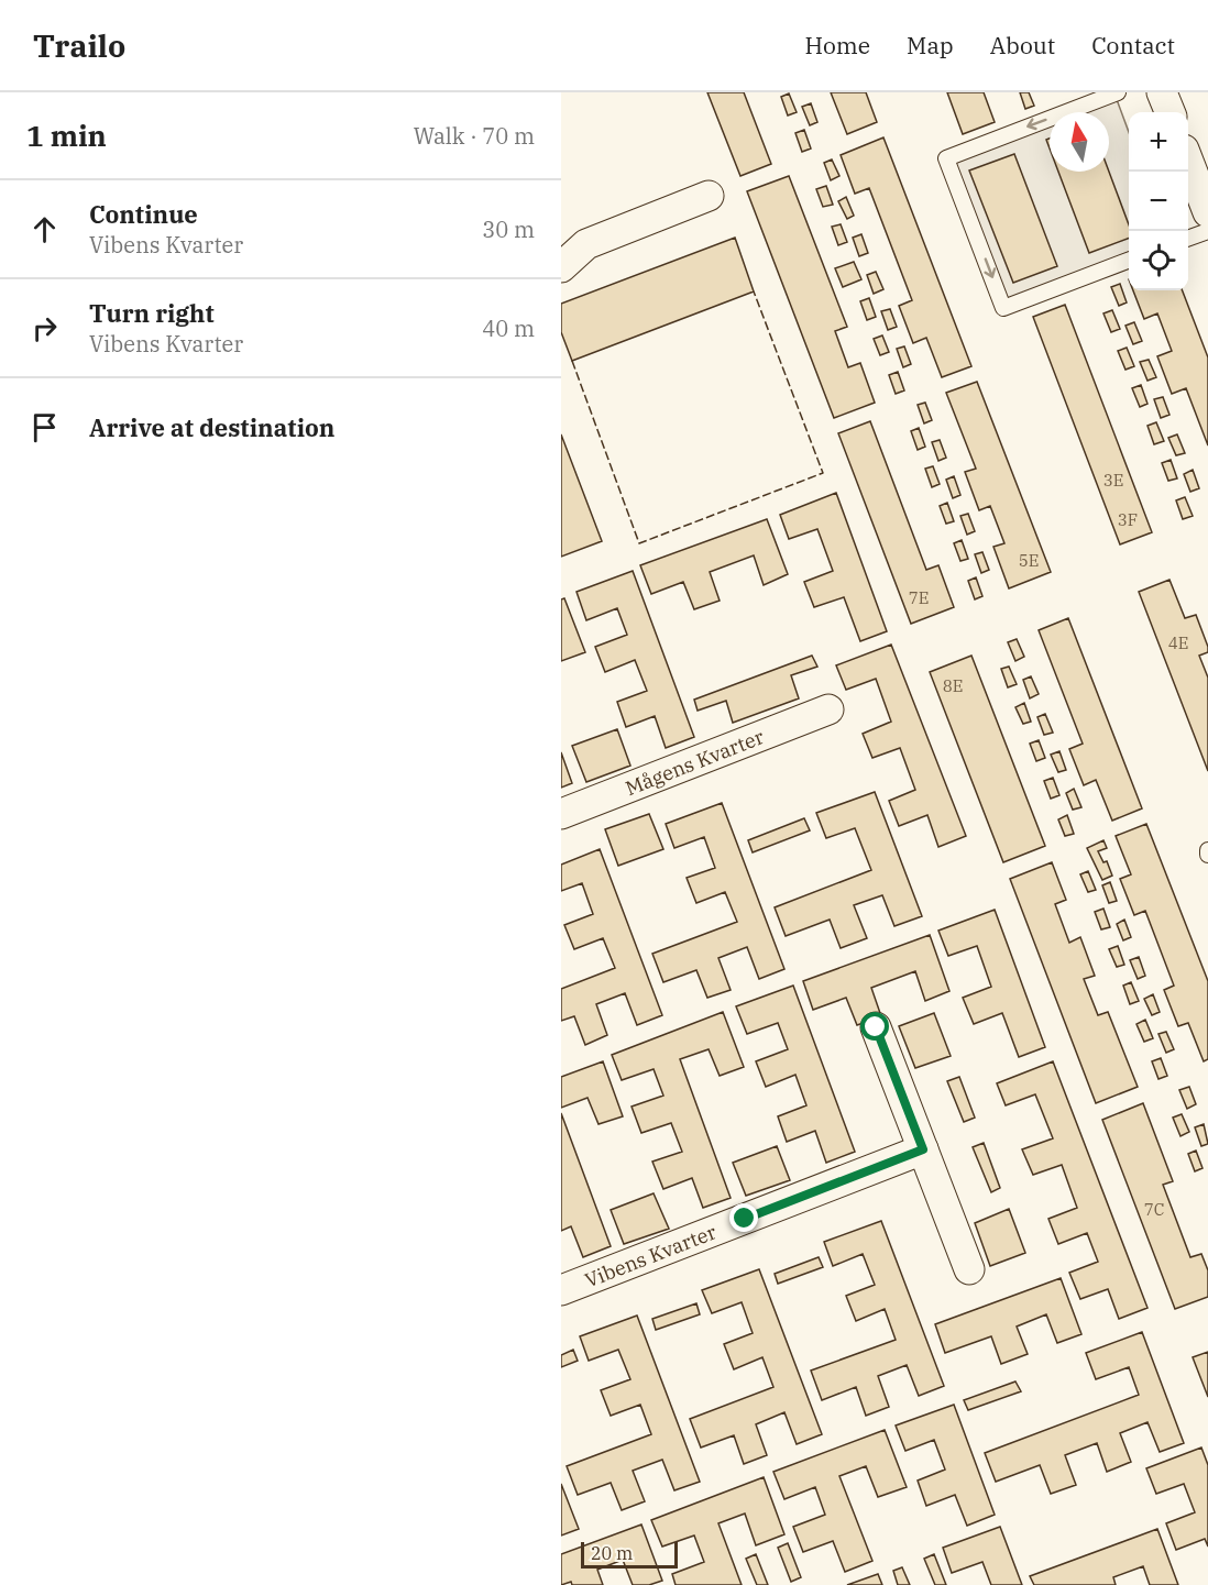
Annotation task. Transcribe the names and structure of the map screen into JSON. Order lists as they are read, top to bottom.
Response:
{
  "streets": {
    "street": ["Mågens Kvarter", "Vibens Kvarter"]
  },
  "house_numbers": [
    "3E",
    "3F",
    "5E",
    "7E",
    "4E",
    "8E",
    "7C"
  ],
  "scale_bar": "20 m",
  "north": "top",
  "page": {
    "header": "Trailo",
    "nav": [
      "Home",
      "Map",
      "About",
      "Contact"
    ],
    "heading": ["1 min", "Walk · 70 m"],
    "map_buttons": ["+", "−"],
    "list": [
      ["Continue", "Vibens Kvarter", "30 m"],
      ["Turn right", "Vibens Kvarter", "40 m"],
      "Arrive at destination"
    ],
    "scale": "20 m"
  }
}
